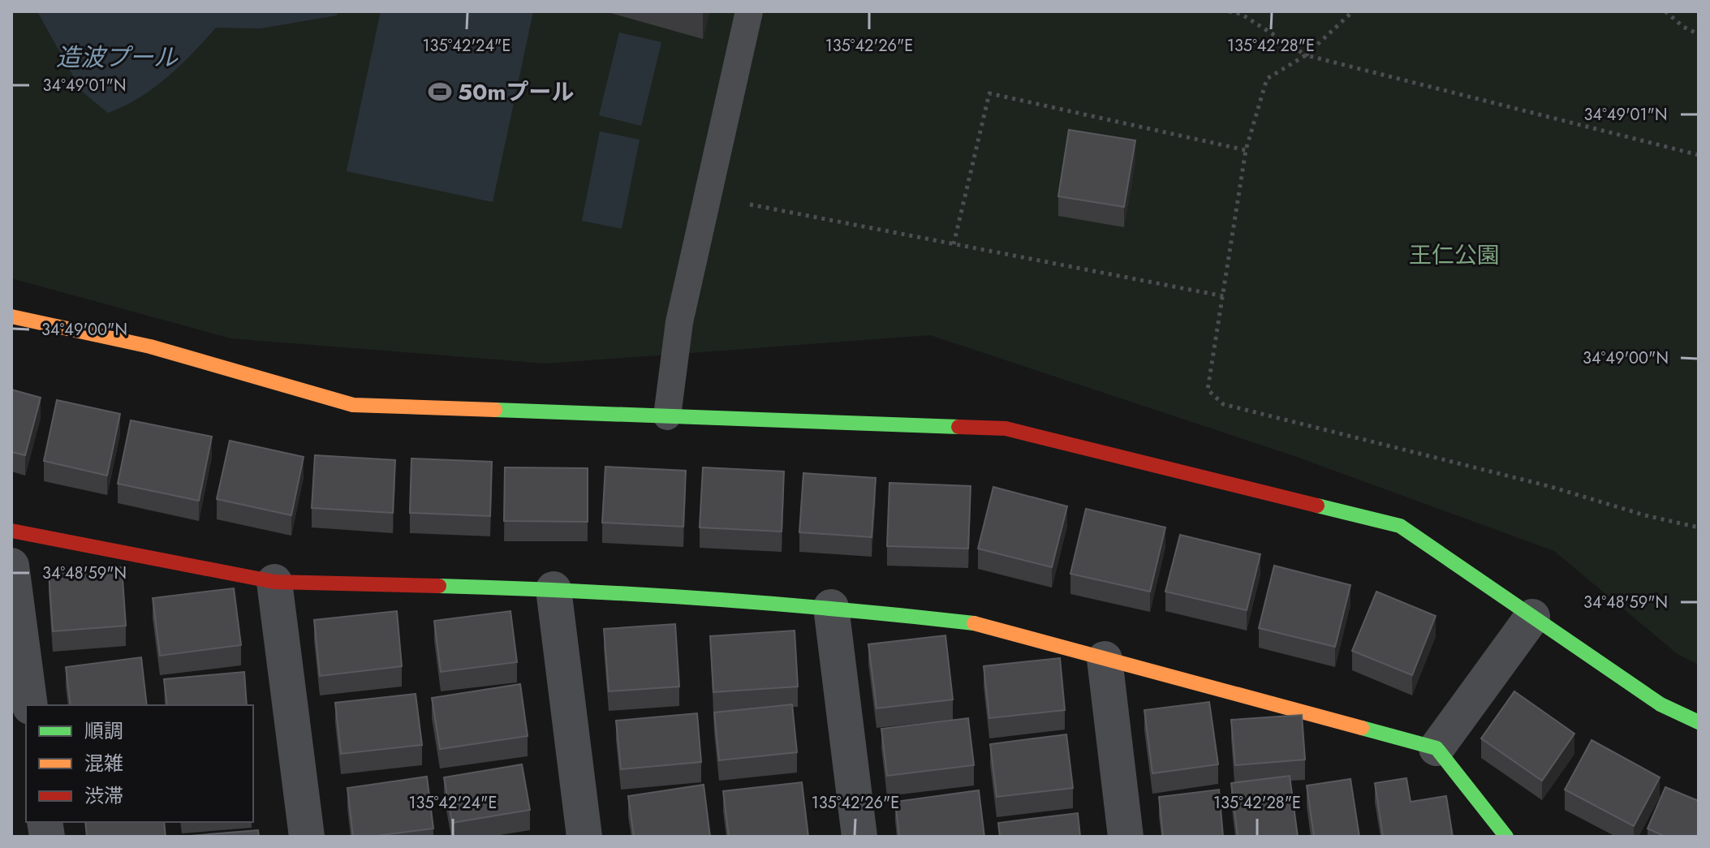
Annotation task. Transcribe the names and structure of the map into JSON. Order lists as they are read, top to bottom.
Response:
{
  "water": ["造波プール"],
  "parks": ["王仁公園"],
  "places": {
    "sports": ["50mプール"]
  },
  "legend": ["順調", "混雑", "渋滞"],
  "coordinates": [
    "135°42'24\"E",
    "135°42'26\"E",
    "135°42'28\"E",
    "34°49'01\"N",
    "34°49'00\"N",
    "34°48'59\"N"
  ]
}
